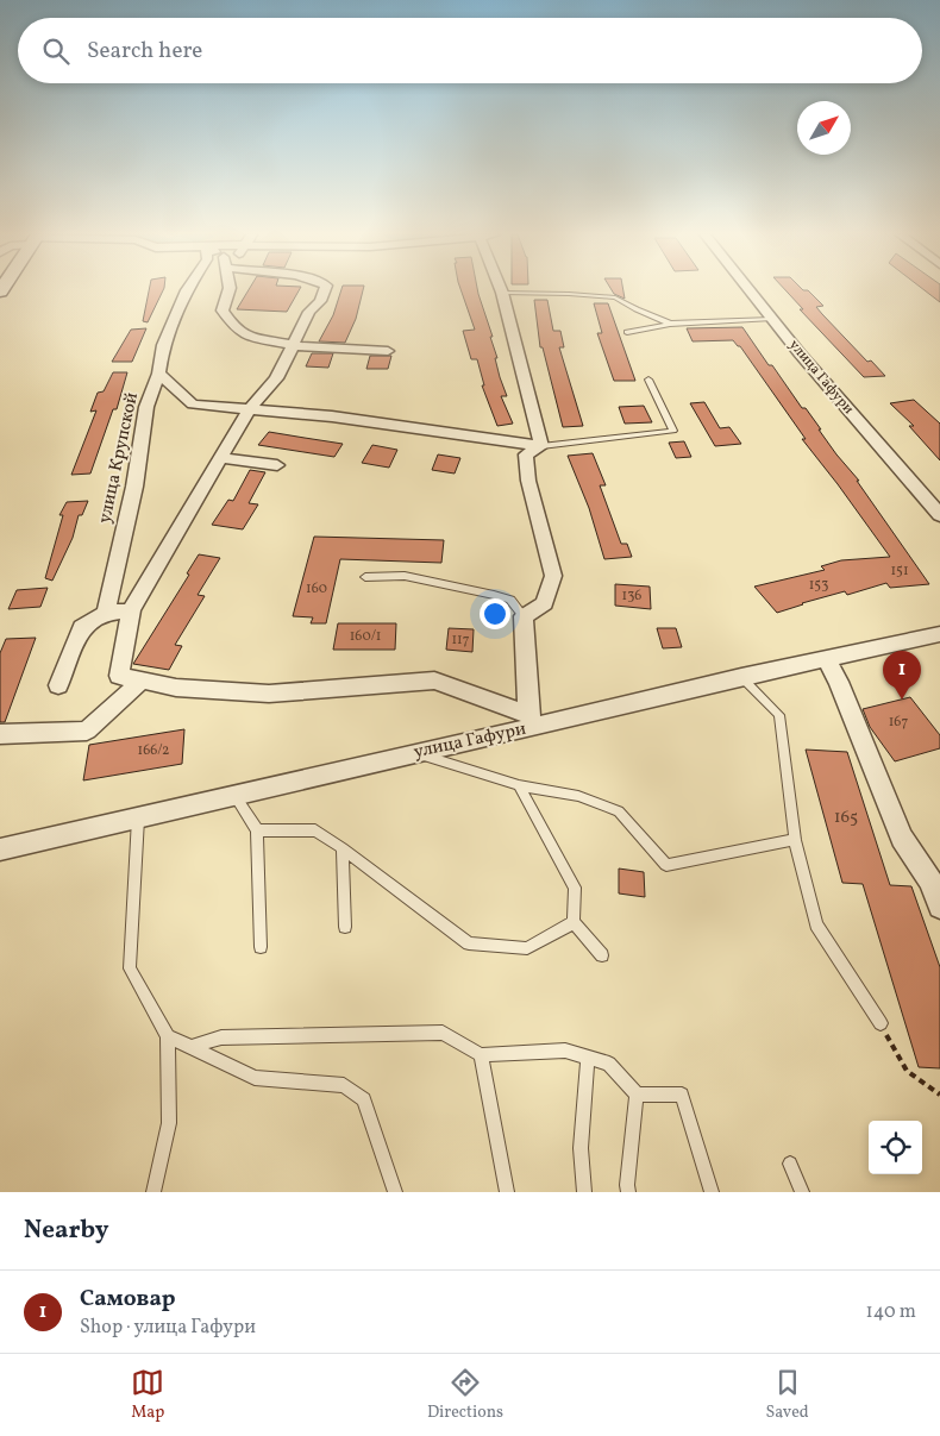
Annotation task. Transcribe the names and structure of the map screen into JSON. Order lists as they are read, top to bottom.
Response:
{
  "streets": {
    "street": ["улица Гафури", "улица Крупской"]
  },
  "house_numbers": [
    "151",
    "153",
    "160",
    "136",
    "160/1",
    "117",
    "167",
    "166/2",
    "165"
  ],
  "north": "top right",
  "page": {
    "search": "Search here",
    "pins": "1",
    "heading": "Nearby",
    "list": [
      {
        "mark": "1",
        "name": "Самовар",
        "note": "Shop · улица Гафури",
        "value": "140 m"
      }
    ],
    "nav": ["Map", "Directions", "Saved"]
  }
}
